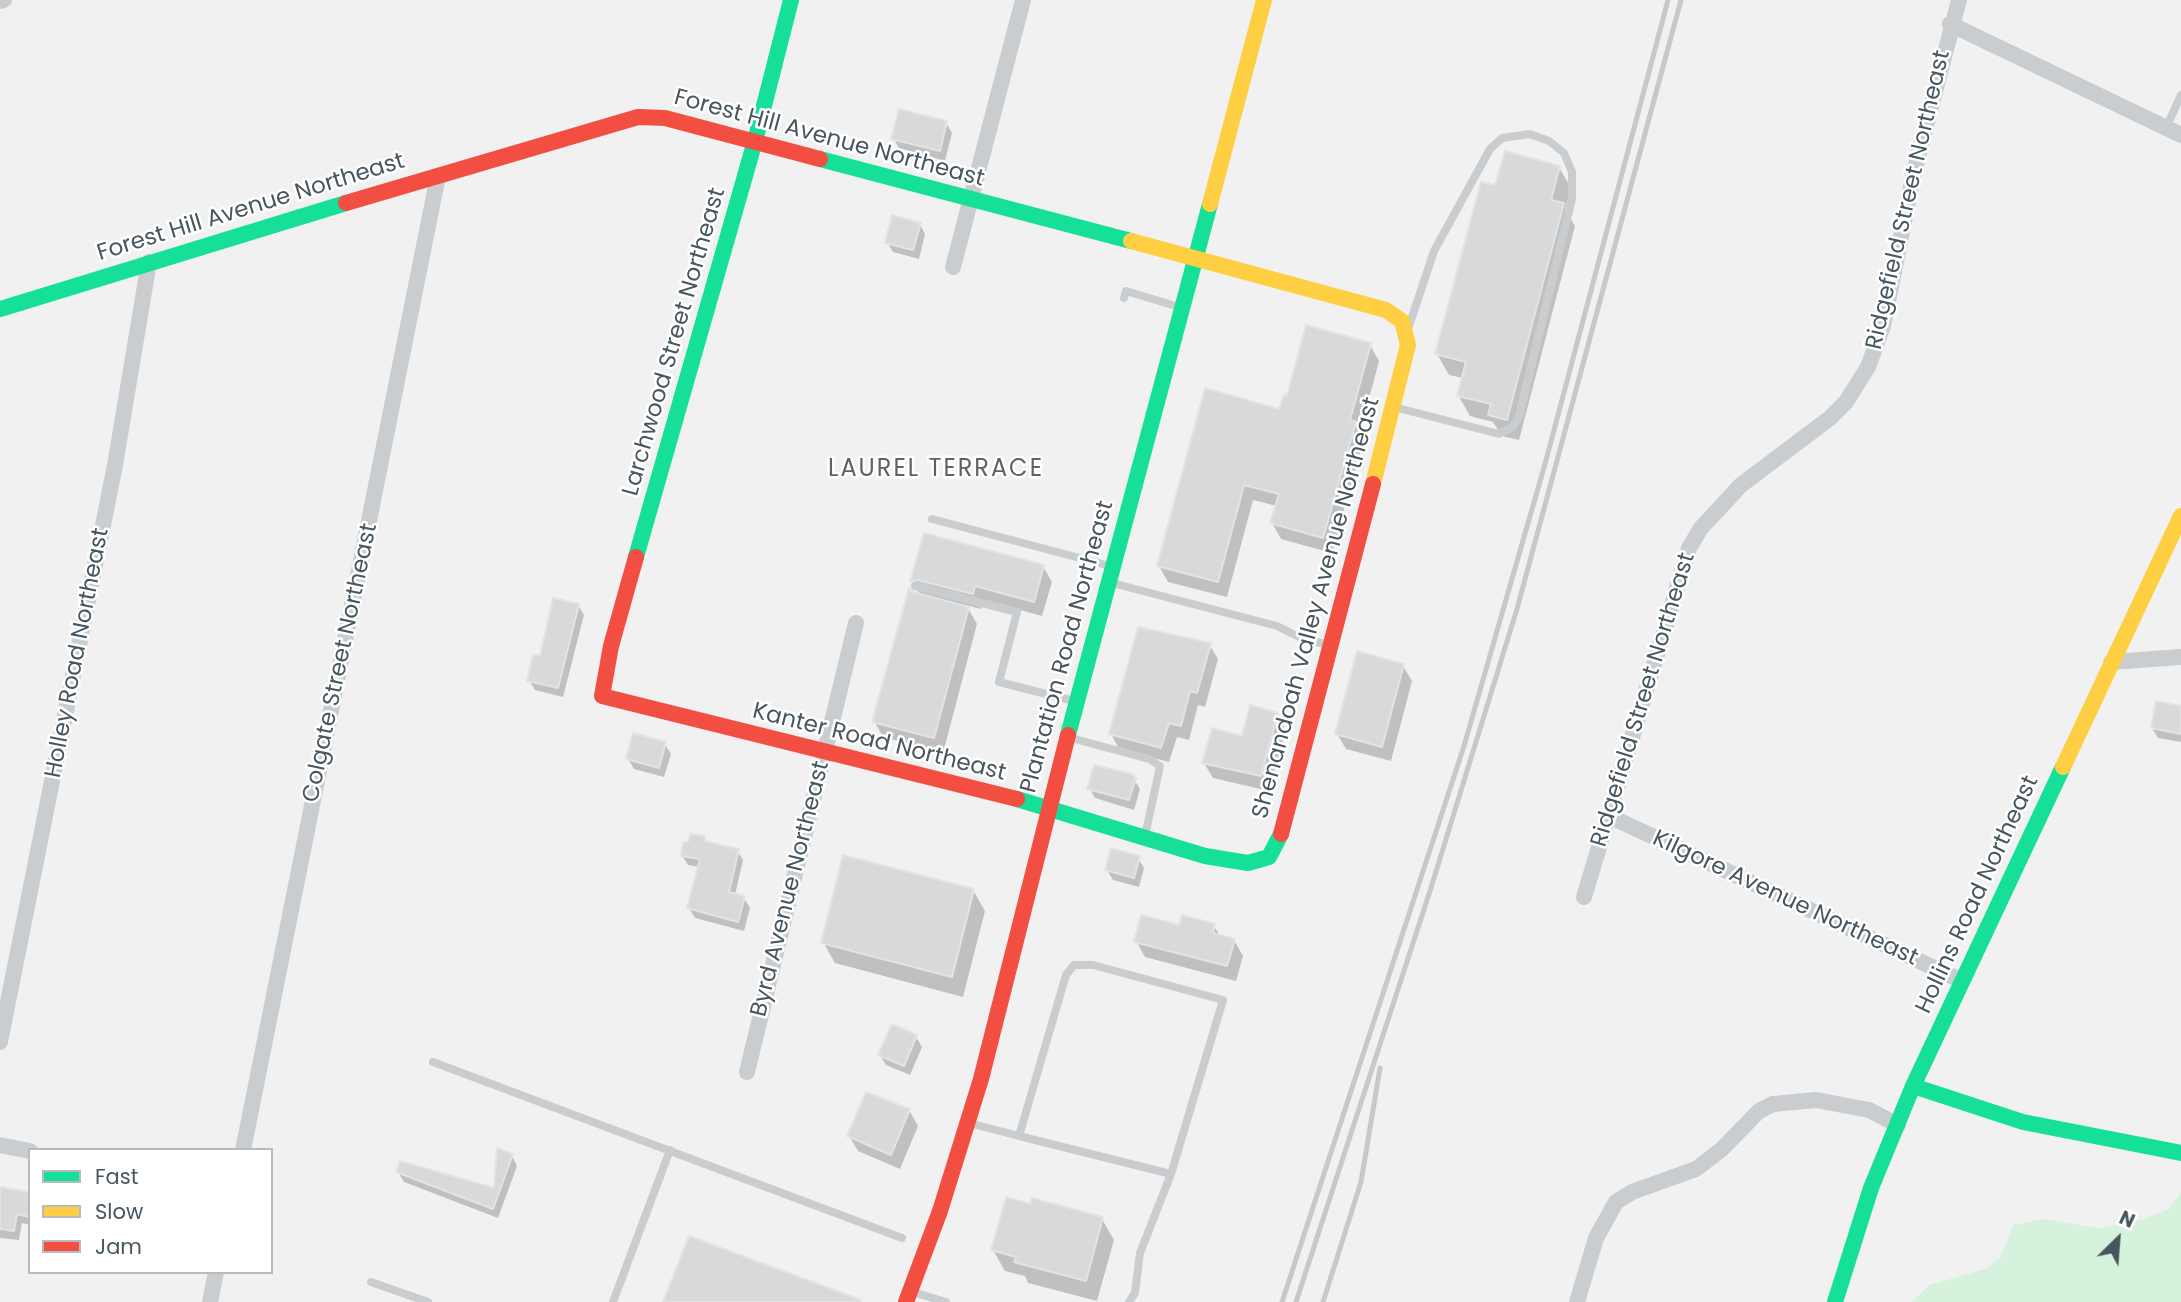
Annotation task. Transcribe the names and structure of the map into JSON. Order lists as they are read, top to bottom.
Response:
{
  "streets": {
    "street": [
      "Forest Hill Avenue Northeast",
      "Ridgefield Street Northeast",
      "Larchwood Street Northeast",
      "Shenandoah Valley Avenue Northeast",
      "Plantation Road Northeast",
      "Holley Road Northeast",
      "Colgate Street Northeast",
      "Kanter Road Northeast",
      "Byrd Avenue Northeast",
      "Hollins Road Northeast",
      "Kilgore Avenue Northeast"
    ]
  },
  "crossings": [
    ["Forest Hill Avenue Northeast", "Larchwood Street Northeast"],
    ["Forest Hill Avenue Northeast", "Shenandoah Valley Avenue Northeast"],
    ["Forest Hill Avenue Northeast", "Plantation Road Northeast"],
    ["Forest Hill Avenue Northeast", "Holley Road Northeast"],
    ["Forest Hill Avenue Northeast", "Colgate Street Northeast"],
    ["Ridgefield Street Northeast", "Kilgore Avenue Northeast"],
    ["Larchwood Street Northeast", "Kanter Road Northeast"],
    ["Shenandoah Valley Avenue Northeast", "Kanter Road Northeast"],
    ["Plantation Road Northeast", "Kanter Road Northeast"],
    ["Kanter Road Northeast", "Byrd Avenue Northeast"],
    ["Hollins Road Northeast", "Kilgore Avenue Northeast"]
  ],
  "districts": ["LAUREL TERRACE"],
  "legend": ["Fast", "Slow", "Jam"],
  "north": "top right"
}
